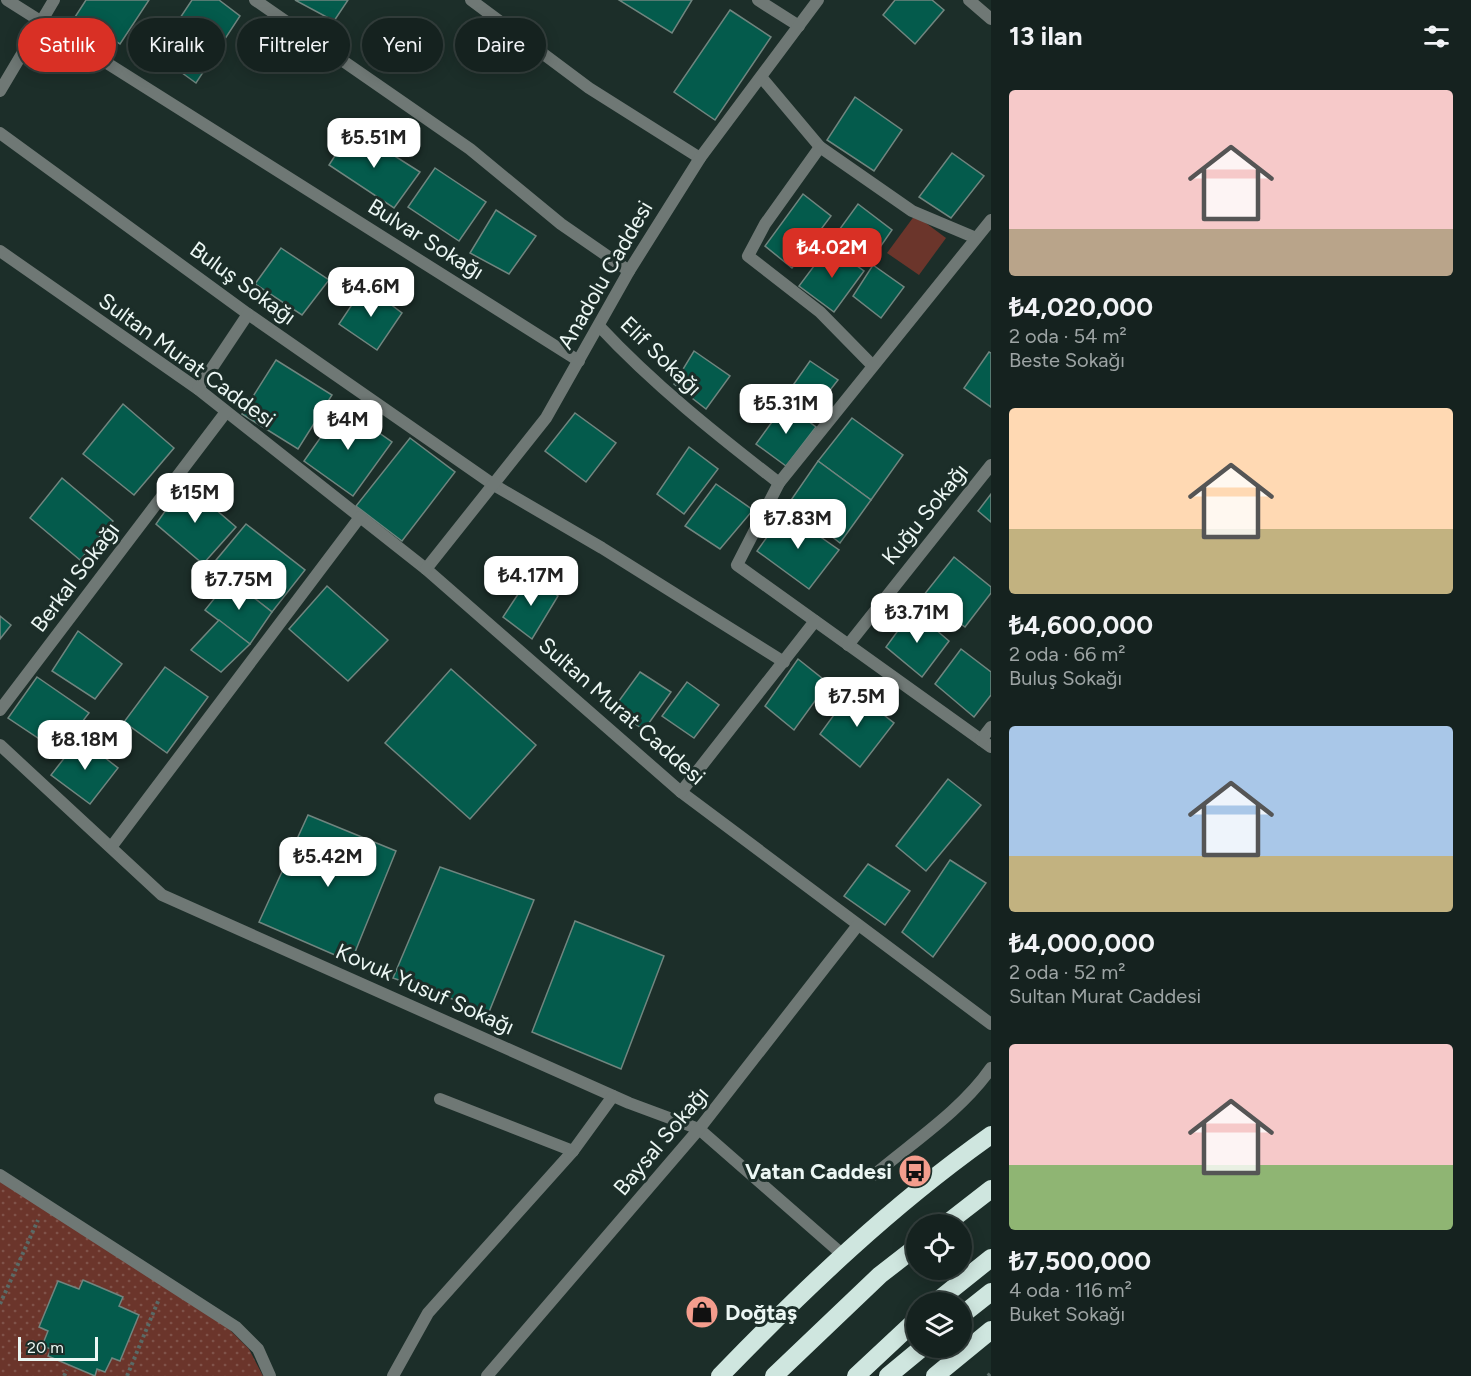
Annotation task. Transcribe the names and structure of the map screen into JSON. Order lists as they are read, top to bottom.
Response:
{
  "streets": {
    "street": [
      "Bulvar Sokağı",
      "Anadolu Caddesi",
      "Buluş Sokağı",
      "Elif Sokağı",
      "Sultan Murat Caddesi",
      "Kuğu Sokağı",
      "Berkal Sokağı",
      "Kovuk Yusuf Sokağı",
      "Baysal Sokağı"
    ]
  },
  "crossings": [
    ["Bulvar Sokağı", "Anadolu Caddesi"],
    ["Anadolu Caddesi", "Buluş Sokağı"],
    ["Anadolu Caddesi", "Elif Sokağı"],
    ["Anadolu Caddesi", "Sultan Murat Caddesi"],
    ["Sultan Murat Caddesi", "Berkal Sokağı"],
    ["Sultan Murat Caddesi", "Baysal Sokağı"],
    ["Kovuk Yusuf Sokağı", "Baysal Sokağı"]
  ],
  "places": {
    "bus stop": ["Vatan Caddesi"],
    "shop": ["Doğtaş"]
  },
  "scale_bar": "20 m",
  "page": {
    "heading": "13 ilan",
    "chip": [
      "Satılık",
      "Kiralık",
      "Filtreler",
      "Yeni",
      "Daire"
    ],
    "list": [
      {
        "name": "₺4,020,000",
        "note": "2 oda · 54 m² · Beste Sokağı"
      },
      {
        "name": "₺4,600,000",
        "note": "2 oda · 66 m² · Buluş Sokağı"
      },
      {
        "name": "₺4,000,000",
        "note": "2 oda · 52 m² · Sultan Murat Caddesi"
      },
      {
        "name": "₺7,500,000",
        "note": "4 oda · 116 m² · Buket Sokağı"
      }
    ],
    "price": [
      "₺5.51M",
      "₺4.02M",
      "₺4.6M",
      "₺5.31M",
      "₺4M",
      "₺15M",
      "₺7.83M",
      "₺4.17M",
      "₺7.75M",
      "₺3.71M",
      "₺7.5M",
      "₺8.18M",
      "₺5.42M"
    ],
    "scale": "20 m"
  }
}
